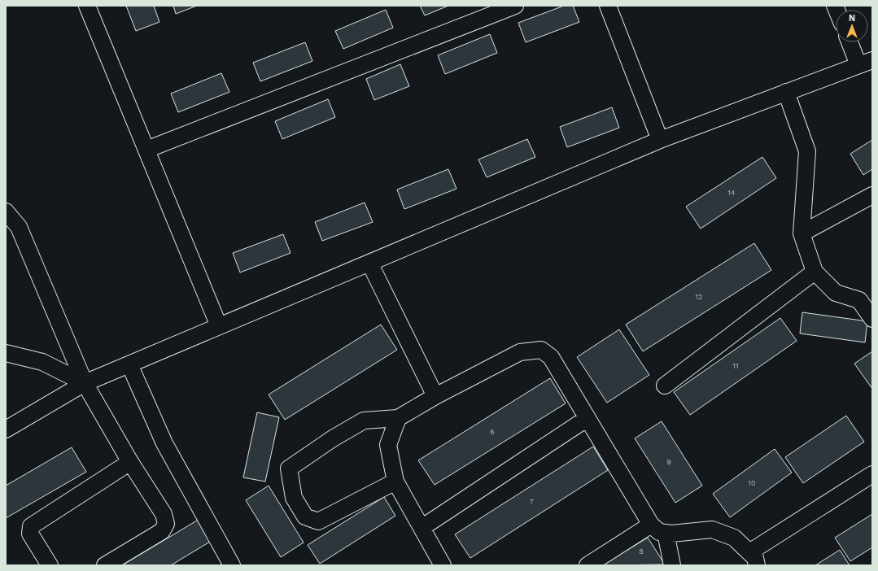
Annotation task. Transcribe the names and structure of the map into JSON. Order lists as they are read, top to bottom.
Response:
{
  "house_numbers": [
    "14",
    "12",
    "11",
    "6",
    "9",
    "10",
    "7",
    "8"
  ],
  "north": "top"
}
